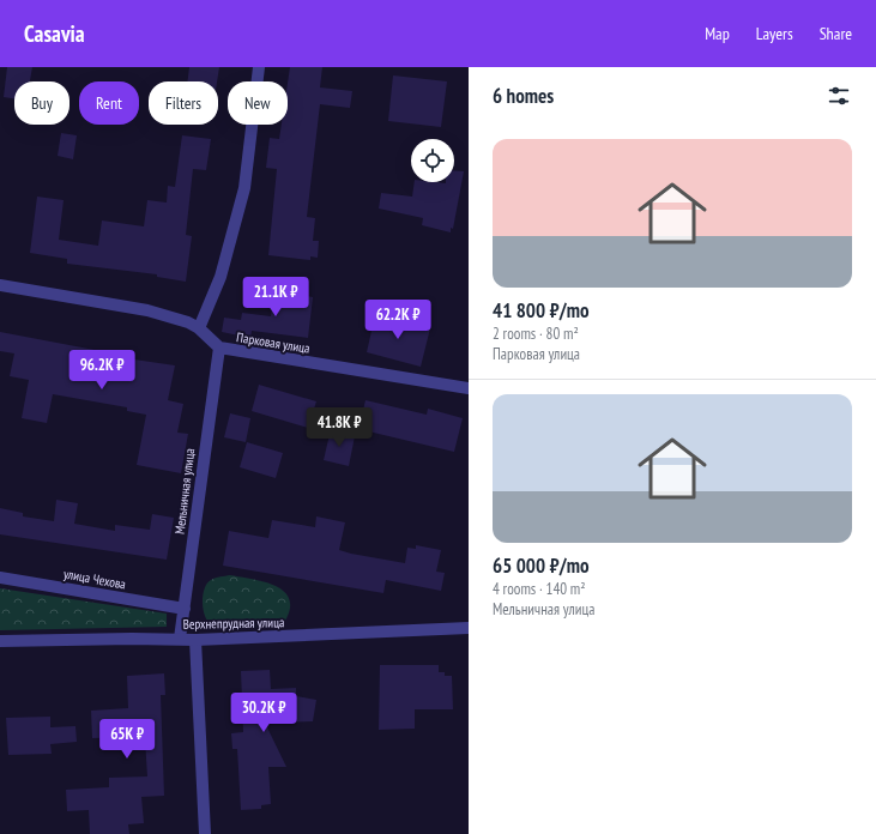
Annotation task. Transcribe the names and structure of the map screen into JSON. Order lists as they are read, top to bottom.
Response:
{
  "streets": {
    "street": [
      "Парковая улица",
      "Мельничная улица",
      "улица Чехова",
      "Верхнепрудная улица"
    ]
  },
  "crossings": [
    ["Парковая улица", "Мельничная улица"],
    ["Мельничная улица", "улица Чехова"],
    ["Мельничная улица", "Верхнепрудная улица"]
  ],
  "page": {
    "header": "Casavia",
    "nav": ["Map", "Layers", "Share"],
    "heading": "6 homes",
    "chip": [
      "Buy",
      "Rent",
      "Filters",
      "New"
    ],
    "list": [
      {
        "name": "41 800 ₽/mo",
        "note": "2 rooms · 80 m² · Парковая улица"
      },
      {
        "name": "65 000 ₽/mo",
        "note": "4 rooms · 140 m² · Мельничная улица"
      }
    ],
    "price": [
      "21.1K ₽",
      "62.2K ₽",
      "96.2K ₽",
      "41.8K ₽",
      "30.2K ₽",
      "65K ₽"
    ]
  }
}
